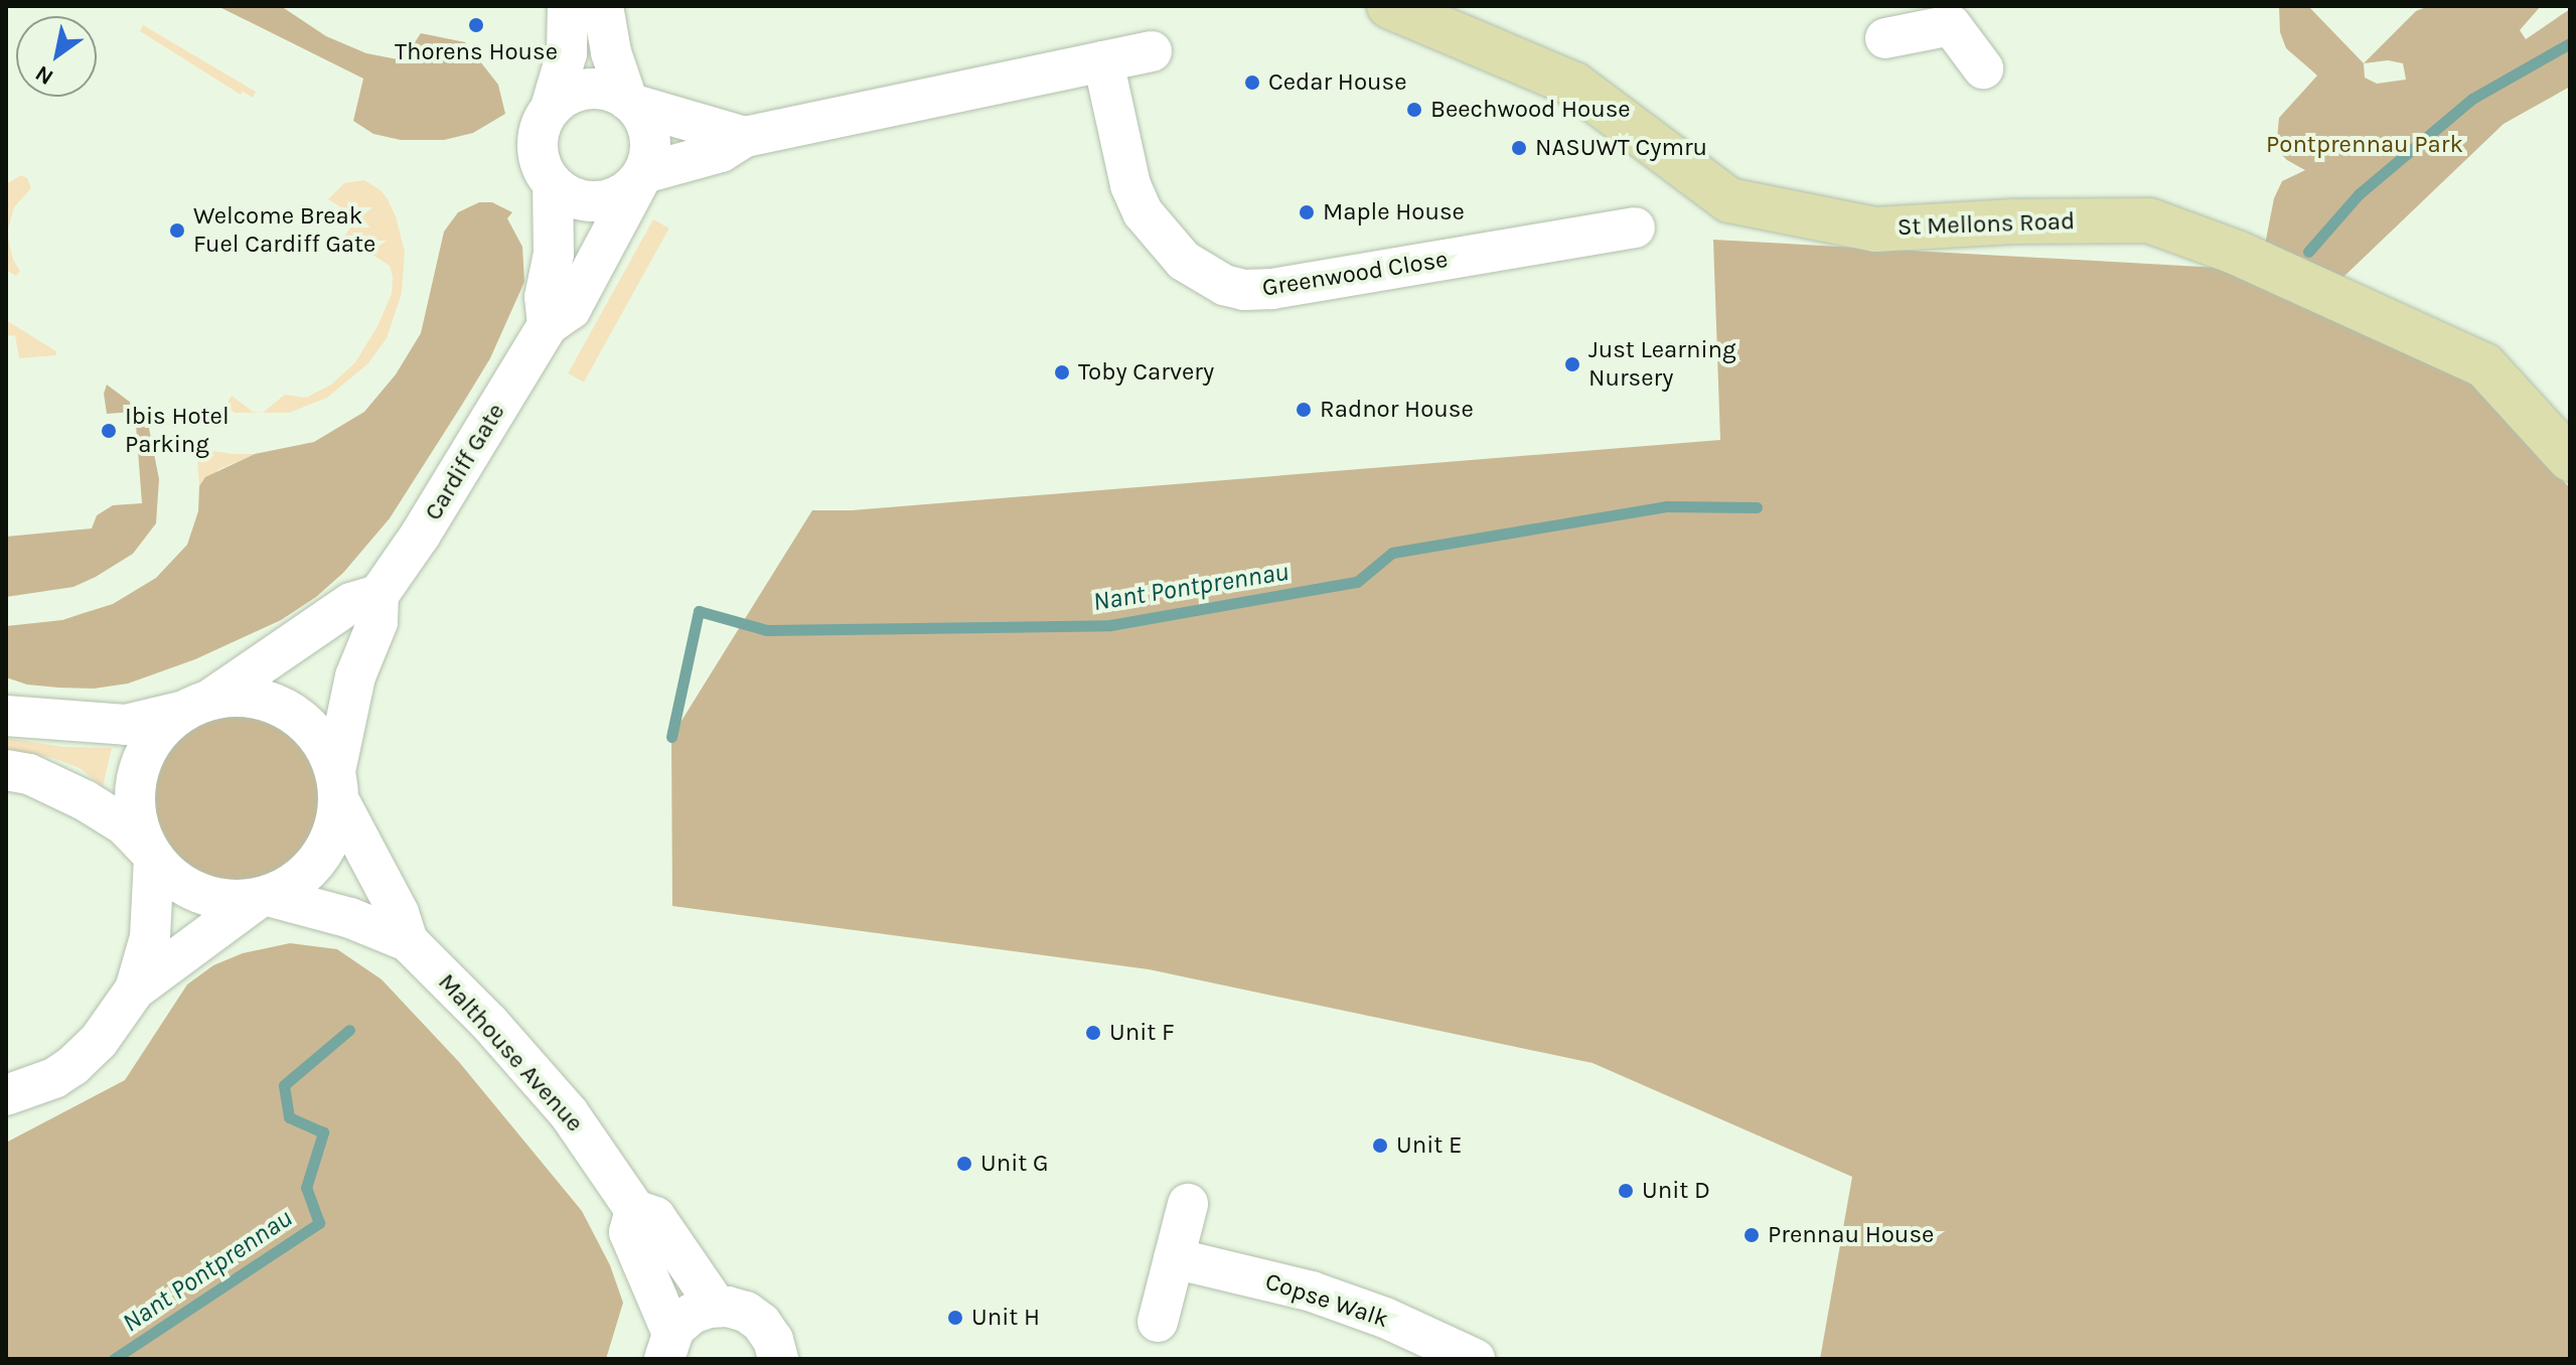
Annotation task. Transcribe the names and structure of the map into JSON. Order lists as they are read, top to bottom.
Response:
{
  "streets": {
    "main road": ["St Mellons Road"],
    "street": [
      "Greenwood Close",
      "Cardiff Gate",
      "Malthouse Avenue",
      "Copse Walk"
    ]
  },
  "crossings": [
    ["Cardiff Gate", "Malthouse Avenue"]
  ],
  "water": ["Nant Pontprennau"],
  "parks": ["Pontprennau Park"],
  "places": [
    "Thorens House",
    "Cedar House",
    "Beechwood House",
    "NASUWT Cymru",
    "Maple House",
    "Welcome Break Fuel Cardiff Gate",
    "Just Learning Nursery",
    "Toby Carvery",
    "Radnor House",
    "Ibis Hotel Parking",
    "Unit F",
    "Unit E",
    "Unit G",
    "Unit D",
    "Prennau House",
    "Unit H"
  ],
  "north": "bottom left"
}
